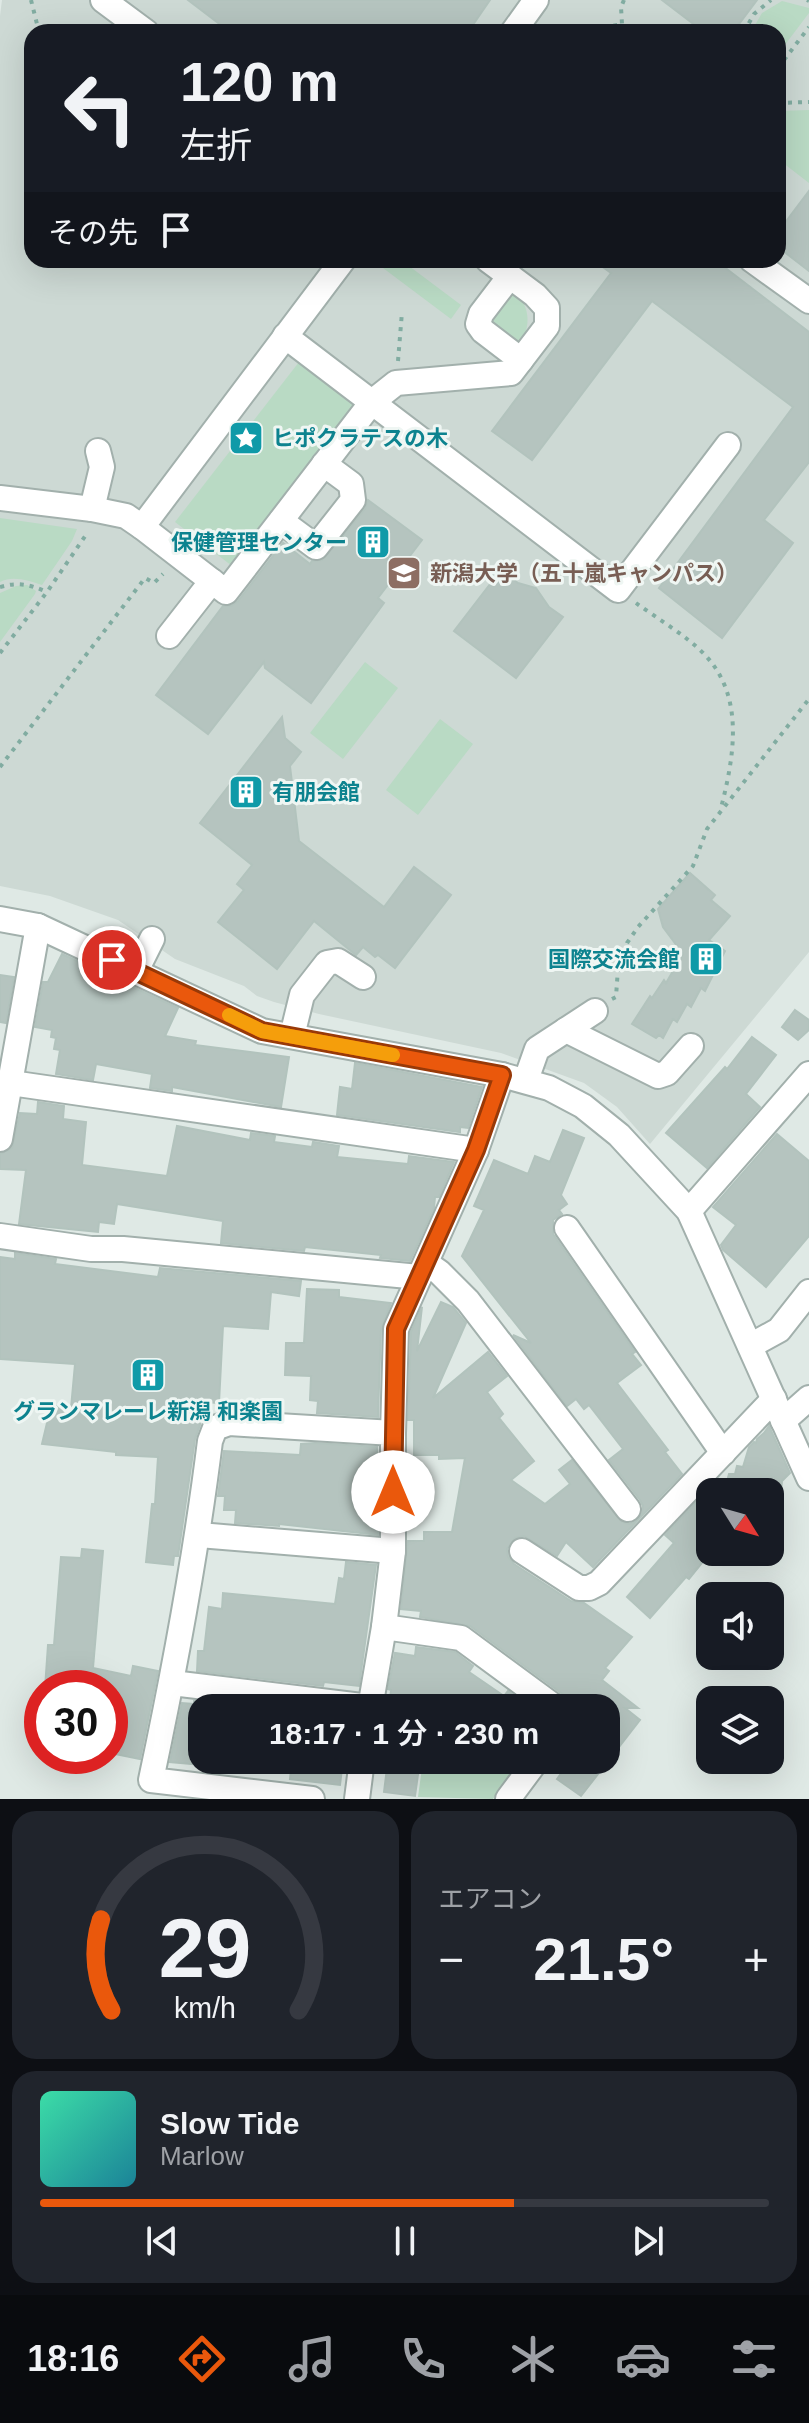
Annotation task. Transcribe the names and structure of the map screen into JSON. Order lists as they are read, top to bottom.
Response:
{
  "places": {
    "place": ["ヒポクラテスの木"],
    "building": [
      "保健管理センター",
      "有朋会館",
      "国際交流会館",
      "グランマレーレ新潟 和楽園"
    ],
    "school or university": ["新潟大学（五十嵐キャンパス）"]
  },
  "north": "bottom right",
  "page": {
    "turn": ["120 m", "左折"],
    "then": "その先",
    "limit": "30",
    "trip": "18:17 · 1 分 · 230 m",
    "tile": "エアコン",
    "heat": ["−", "21.5°", "+"],
    "song": ["Slow Tide", "Marlow"],
    "tabs": "18:16",
    "gauge": ["29", "km/h"]
  }
}
